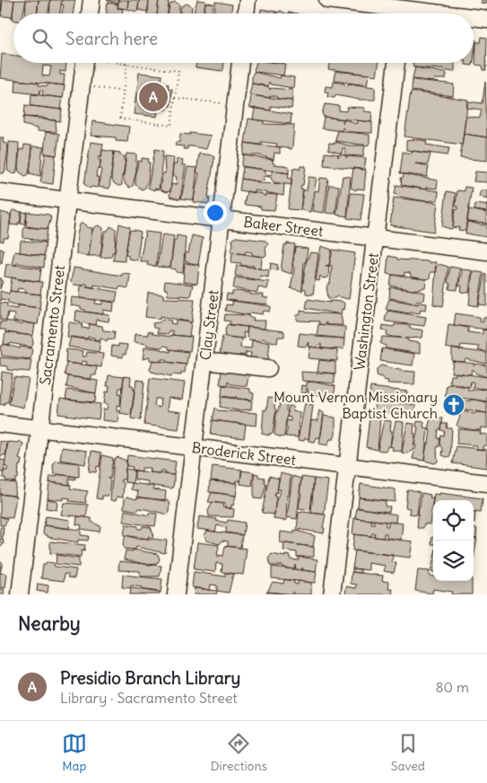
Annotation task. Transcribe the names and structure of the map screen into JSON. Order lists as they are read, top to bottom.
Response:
{
  "streets": {
    "street": [
      "Baker Street",
      "Washington Street",
      "Sacramento Street",
      "Clay Street",
      "Broderick Street"
    ]
  },
  "crossings": [
    ["Baker Street", "Washington Street"],
    ["Baker Street", "Sacramento Street"],
    ["Baker Street", "Clay Street"],
    ["Washington Street", "Broderick Street"],
    ["Sacramento Street", "Broderick Street"],
    ["Clay Street", "Broderick Street"]
  ],
  "places": {
    "church": ["Mount Vernon Missionary Baptist Church"]
  },
  "page": {
    "search": "Search here",
    "pins": "A",
    "heading": "Nearby",
    "list": [
      {
        "mark": "A",
        "name": "Presidio Branch Library",
        "note": "Library · Sacramento Street",
        "value": "80 m"
      }
    ],
    "nav": ["Map", "Directions", "Saved"]
  }
}
